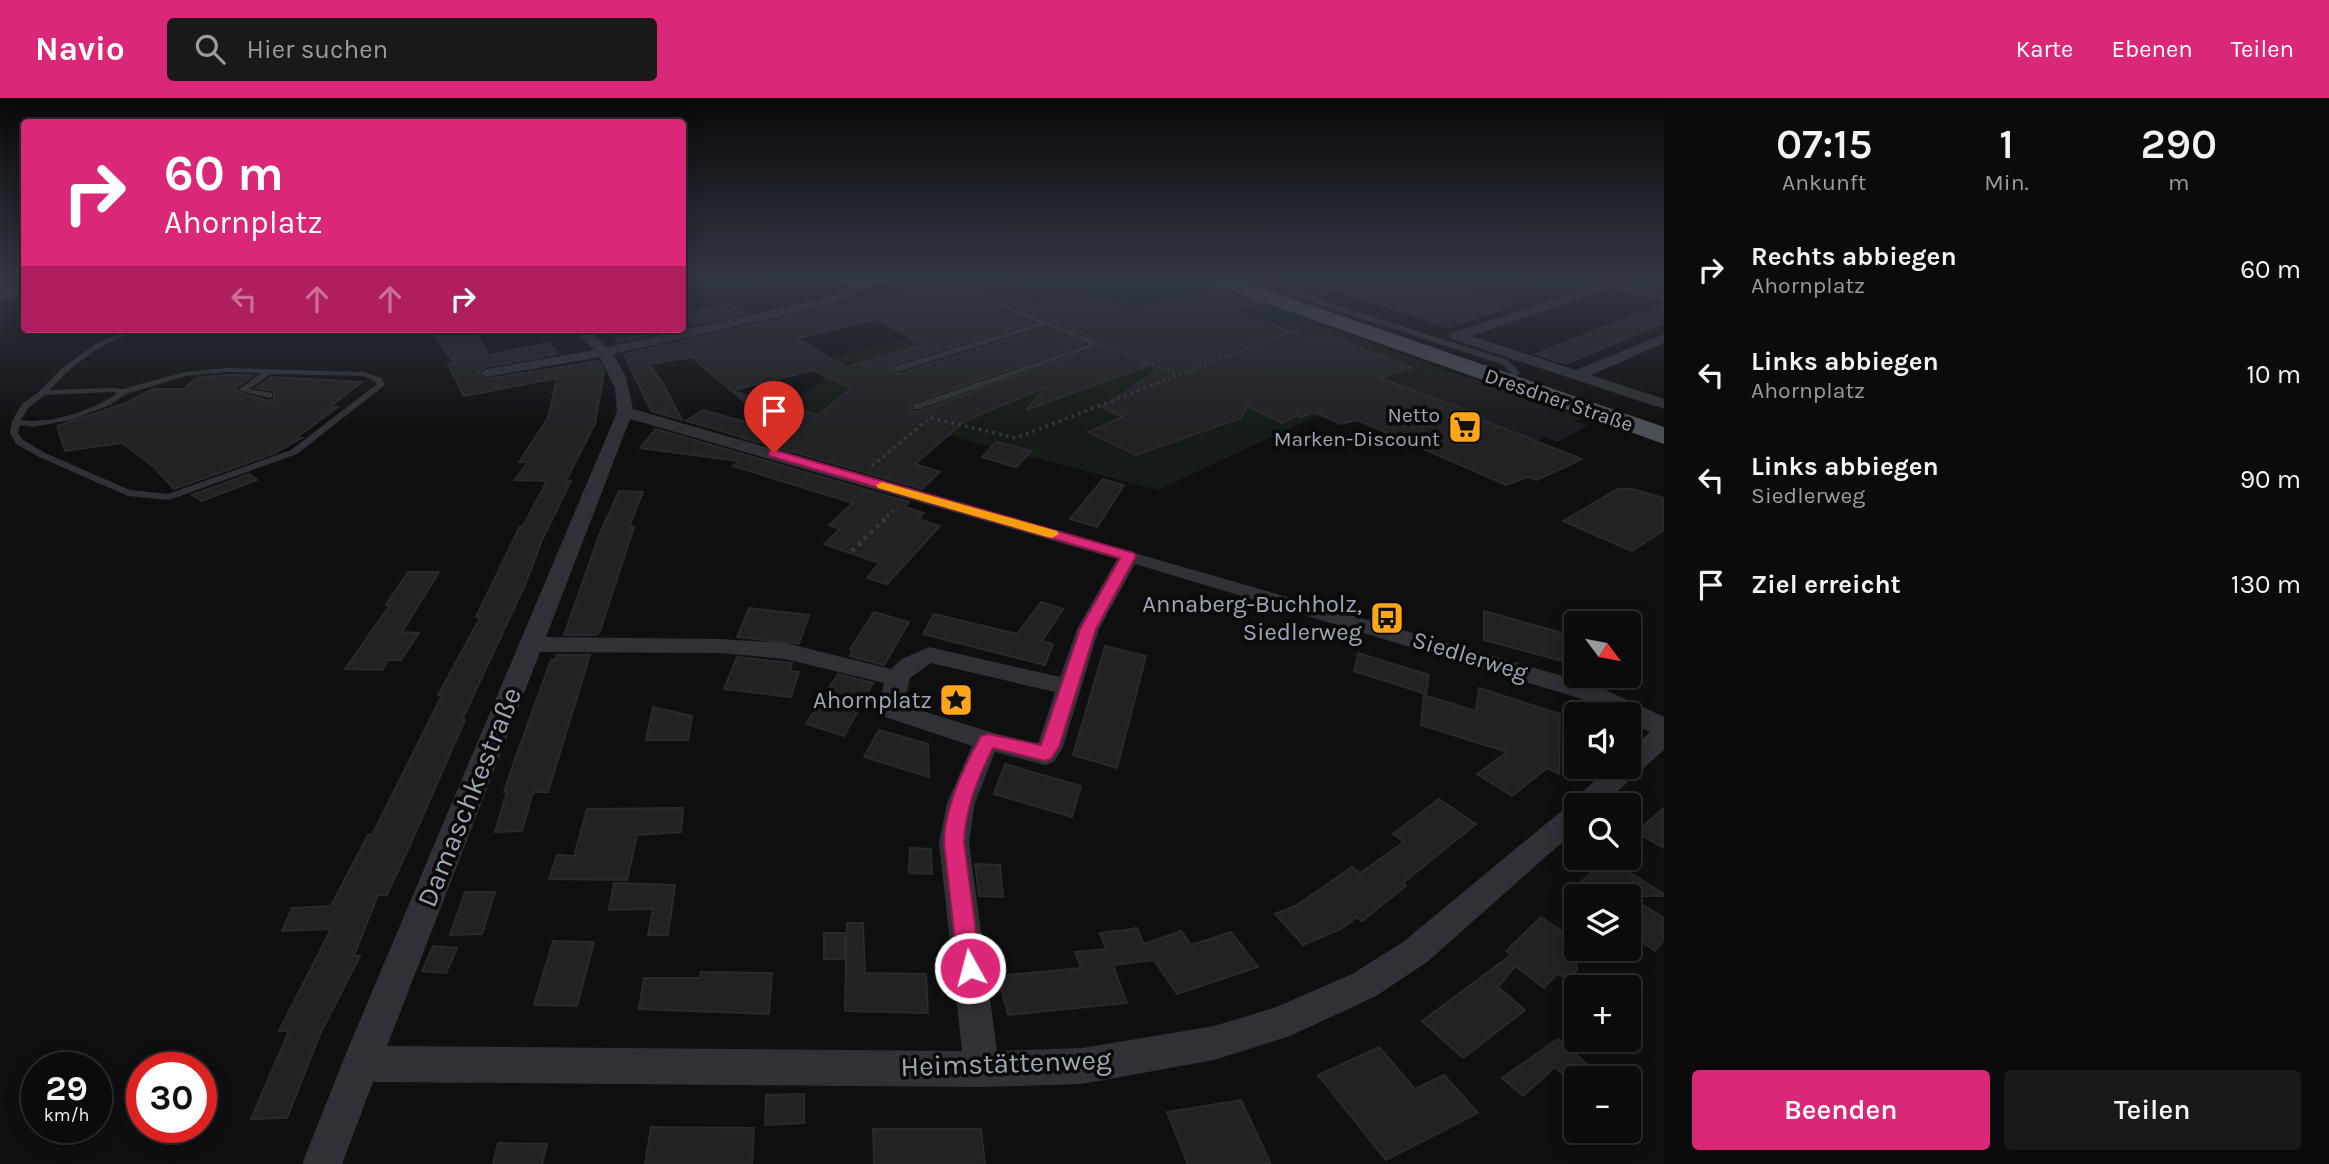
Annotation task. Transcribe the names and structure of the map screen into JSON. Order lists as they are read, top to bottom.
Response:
{
  "streets": {
    "main road": ["Dresdner Straße"],
    "street": ["Siedlerweg", "Damaschkestraße", "Heimstättenweg"]
  },
  "crossings": [
    ["Siedlerweg", "Damaschkestraße"],
    ["Damaschkestraße", "Heimstättenweg"]
  ],
  "places": {
    "supermarket": ["Netto Marken-Discount"],
    "bus stop": ["Annaberg-Buchholz, Siedlerweg"],
    "place": ["Ahornplatz"]
  },
  "north": "bottom right",
  "page": {
    "header": "Navio",
    "search": "Hier suchen",
    "nav": ["Karte", "Ebenen", "Teilen"],
    "eta": [
      "07:15",
      "Ankunft",
      "1",
      "Min.",
      "290",
      "m"
    ],
    "turn": ["60 m", "Ahornplatz"],
    "list": [
      {
        "name": "Rechts abbiegen",
        "note": "Ahornplatz",
        "value": "60 m"
      },
      {
        "name": "Links abbiegen",
        "note": "Ahornplatz",
        "value": "10 m"
      },
      {
        "name": "Links abbiegen",
        "note": "Siedlerweg",
        "value": "90 m"
      },
      {
        "name": "Ziel erreicht",
        "value": "130 m"
      }
    ],
    "map_buttons": ["+", "−"],
    "speed": "29 km/h",
    "limit": "30",
    "buttons": ["Beenden", "Teilen"]
  }
}
